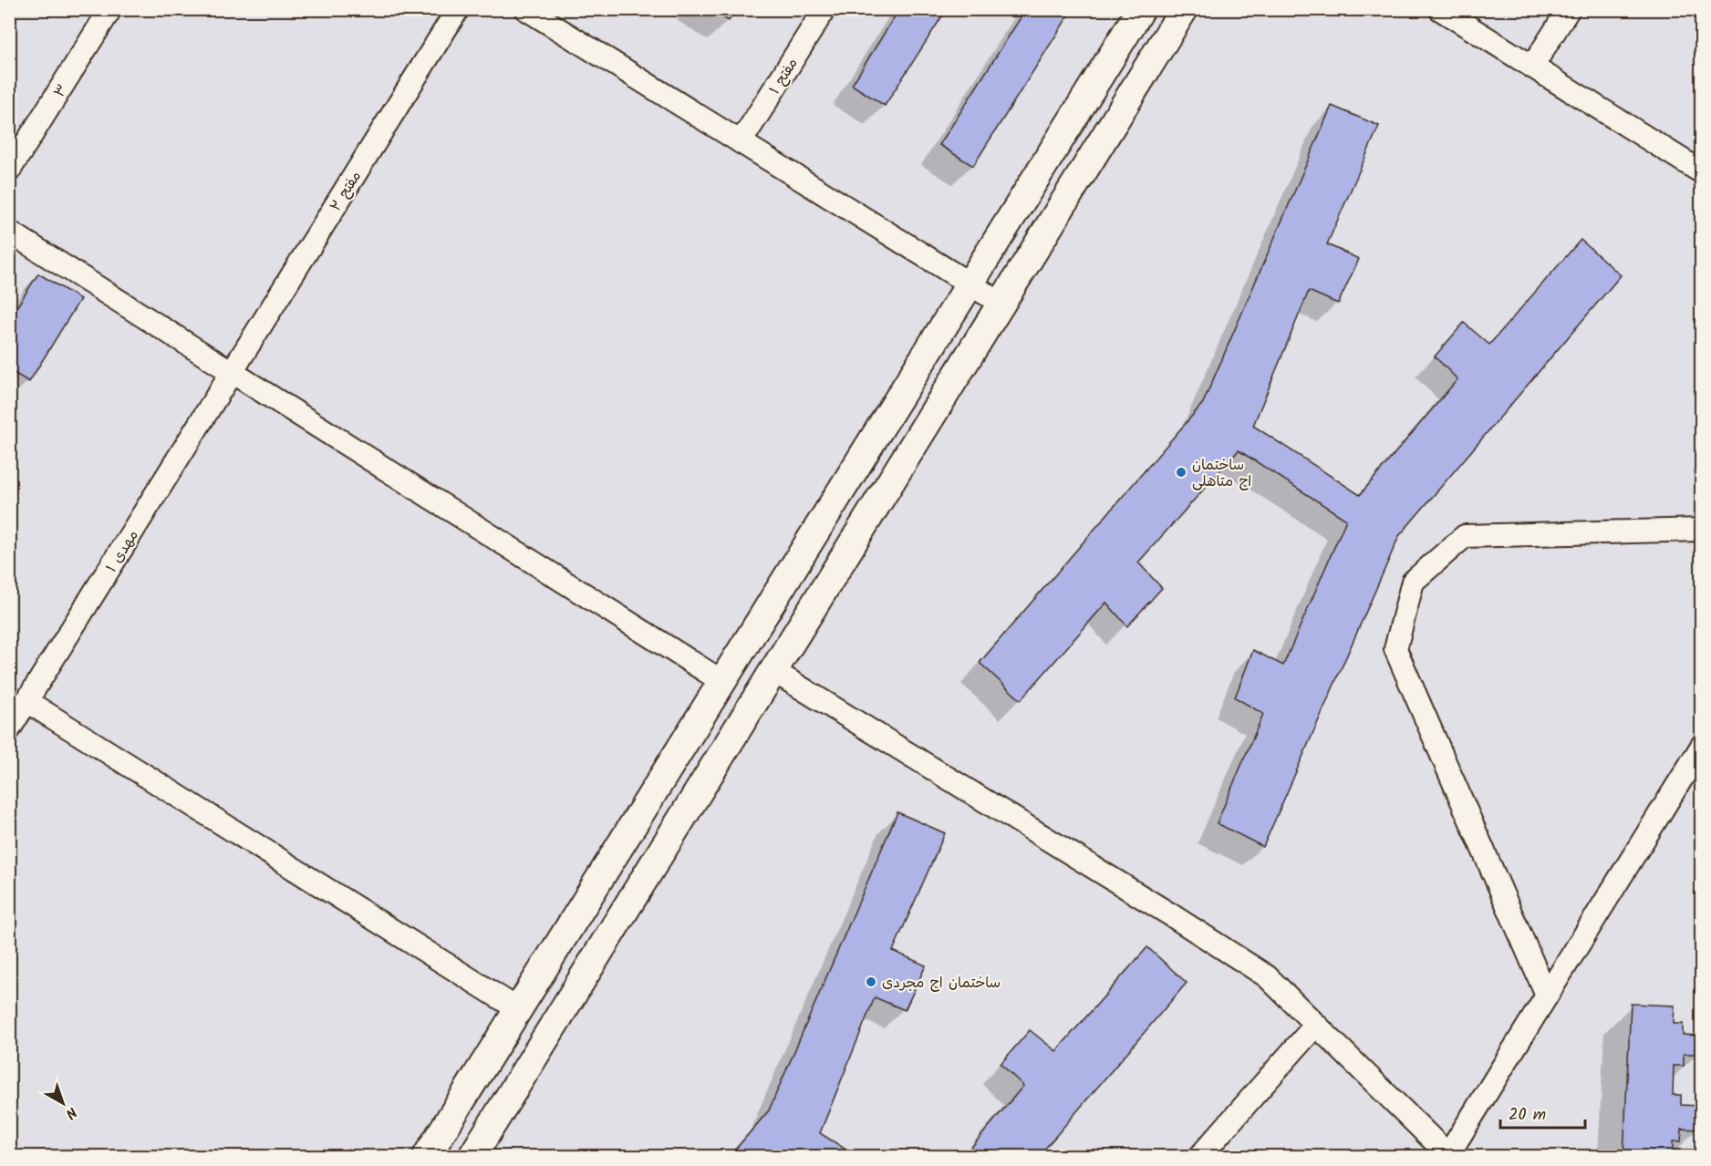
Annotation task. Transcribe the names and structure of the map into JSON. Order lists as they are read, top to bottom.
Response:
{
  "streets": {
    "street": [
      "مفتح ۱",
      "۳",
      "مفتح ۲",
      "مهدی ۱"
    ]
  },
  "crossings": [
    ["مفتح ۲", "مهدی ۱"]
  ],
  "places": ["ساختمان اچ متاهلی", "ساختمان اچ مجردی"],
  "scale_bar": "20 m",
  "north": "bottom right"
}
